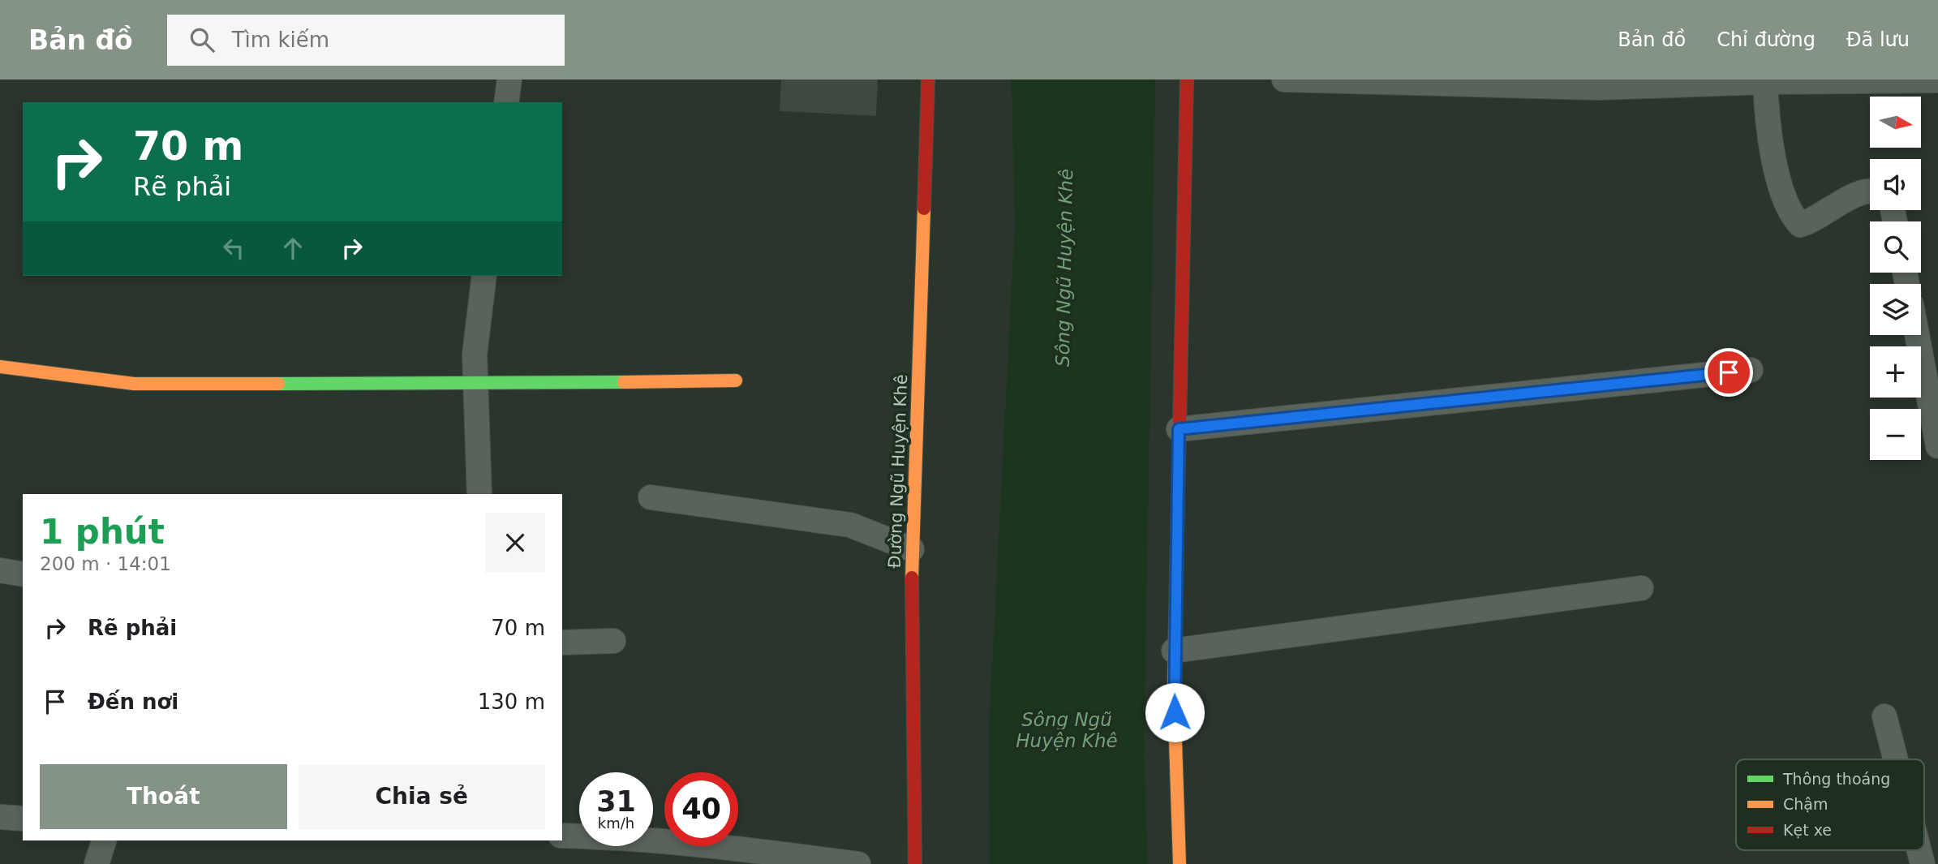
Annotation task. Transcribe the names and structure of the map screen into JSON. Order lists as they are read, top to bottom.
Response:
{
  "streets": {
    "street": ["Đường Ngũ Huyện Khê"]
  },
  "water": ["Sông Ngũ Huyện Khê"],
  "legend": ["Thông thoáng", "Chậm", "Kẹt xe"],
  "north": "right",
  "page": {
    "header": "Bản đồ",
    "search": "Tìm kiếm",
    "nav": ["Bản đồ", "Chỉ đường", "Đã lưu"],
    "map_buttons": ["+", "−"],
    "turn": ["70 m", "Rẽ phải"],
    "heading": ["1 phút", "200 m · 14:01"],
    "list": [
      {
        "name": "Rẽ phải",
        "value": "70 m"
      },
      {
        "name": "Đến nơi",
        "value": "130 m"
      }
    ],
    "buttons": ["Thoát", "Chia sẻ"],
    "speed": "31 km/h",
    "limit": "40"
  }
}
